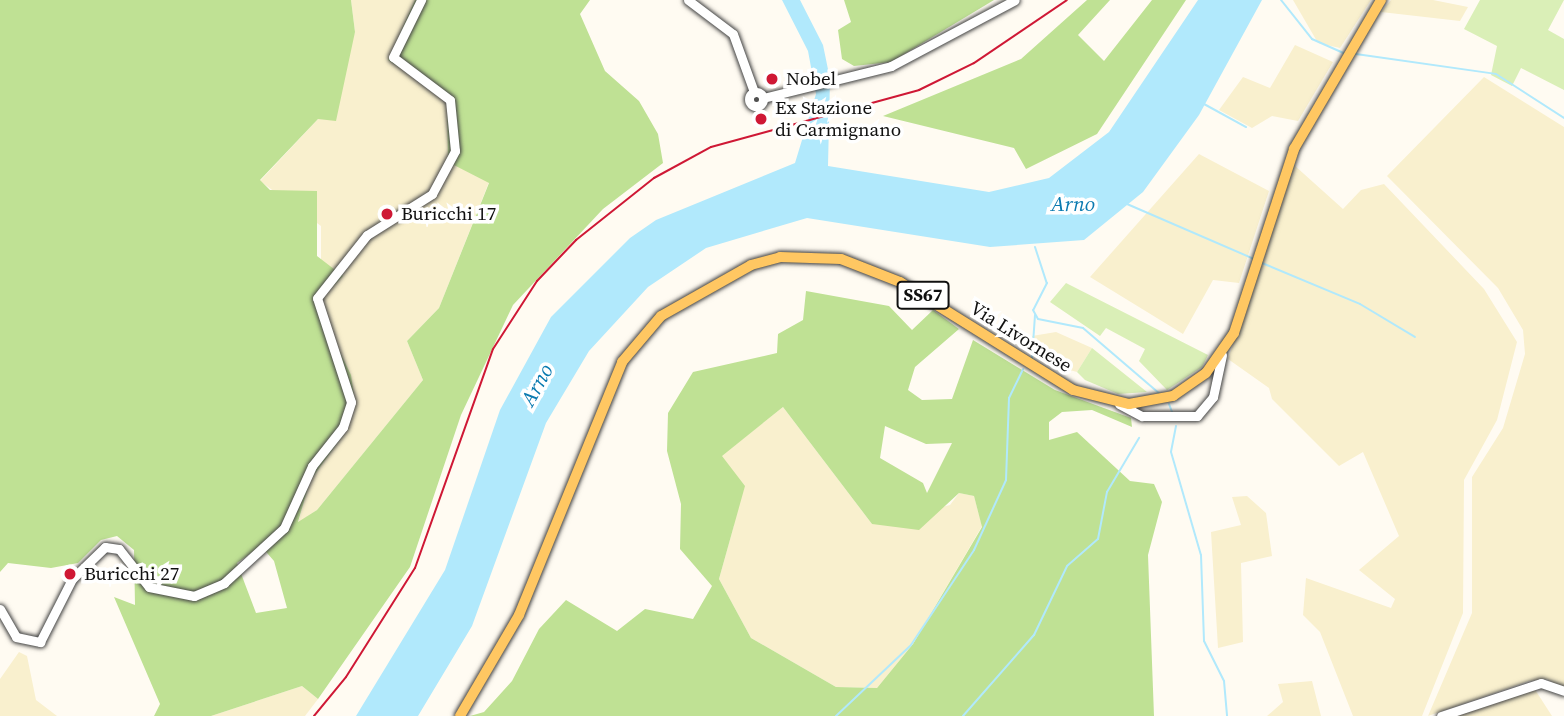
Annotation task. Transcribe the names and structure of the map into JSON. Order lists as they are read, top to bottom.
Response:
{
  "streets": {
    "main road": ["SS67", "Via Livornese"]
  },
  "water": ["Arno"],
  "places": [
    "Nobel",
    "Ex Stazione di Carmignano",
    "Buricchi 17",
    "Buricchi 27"
  ]
}
